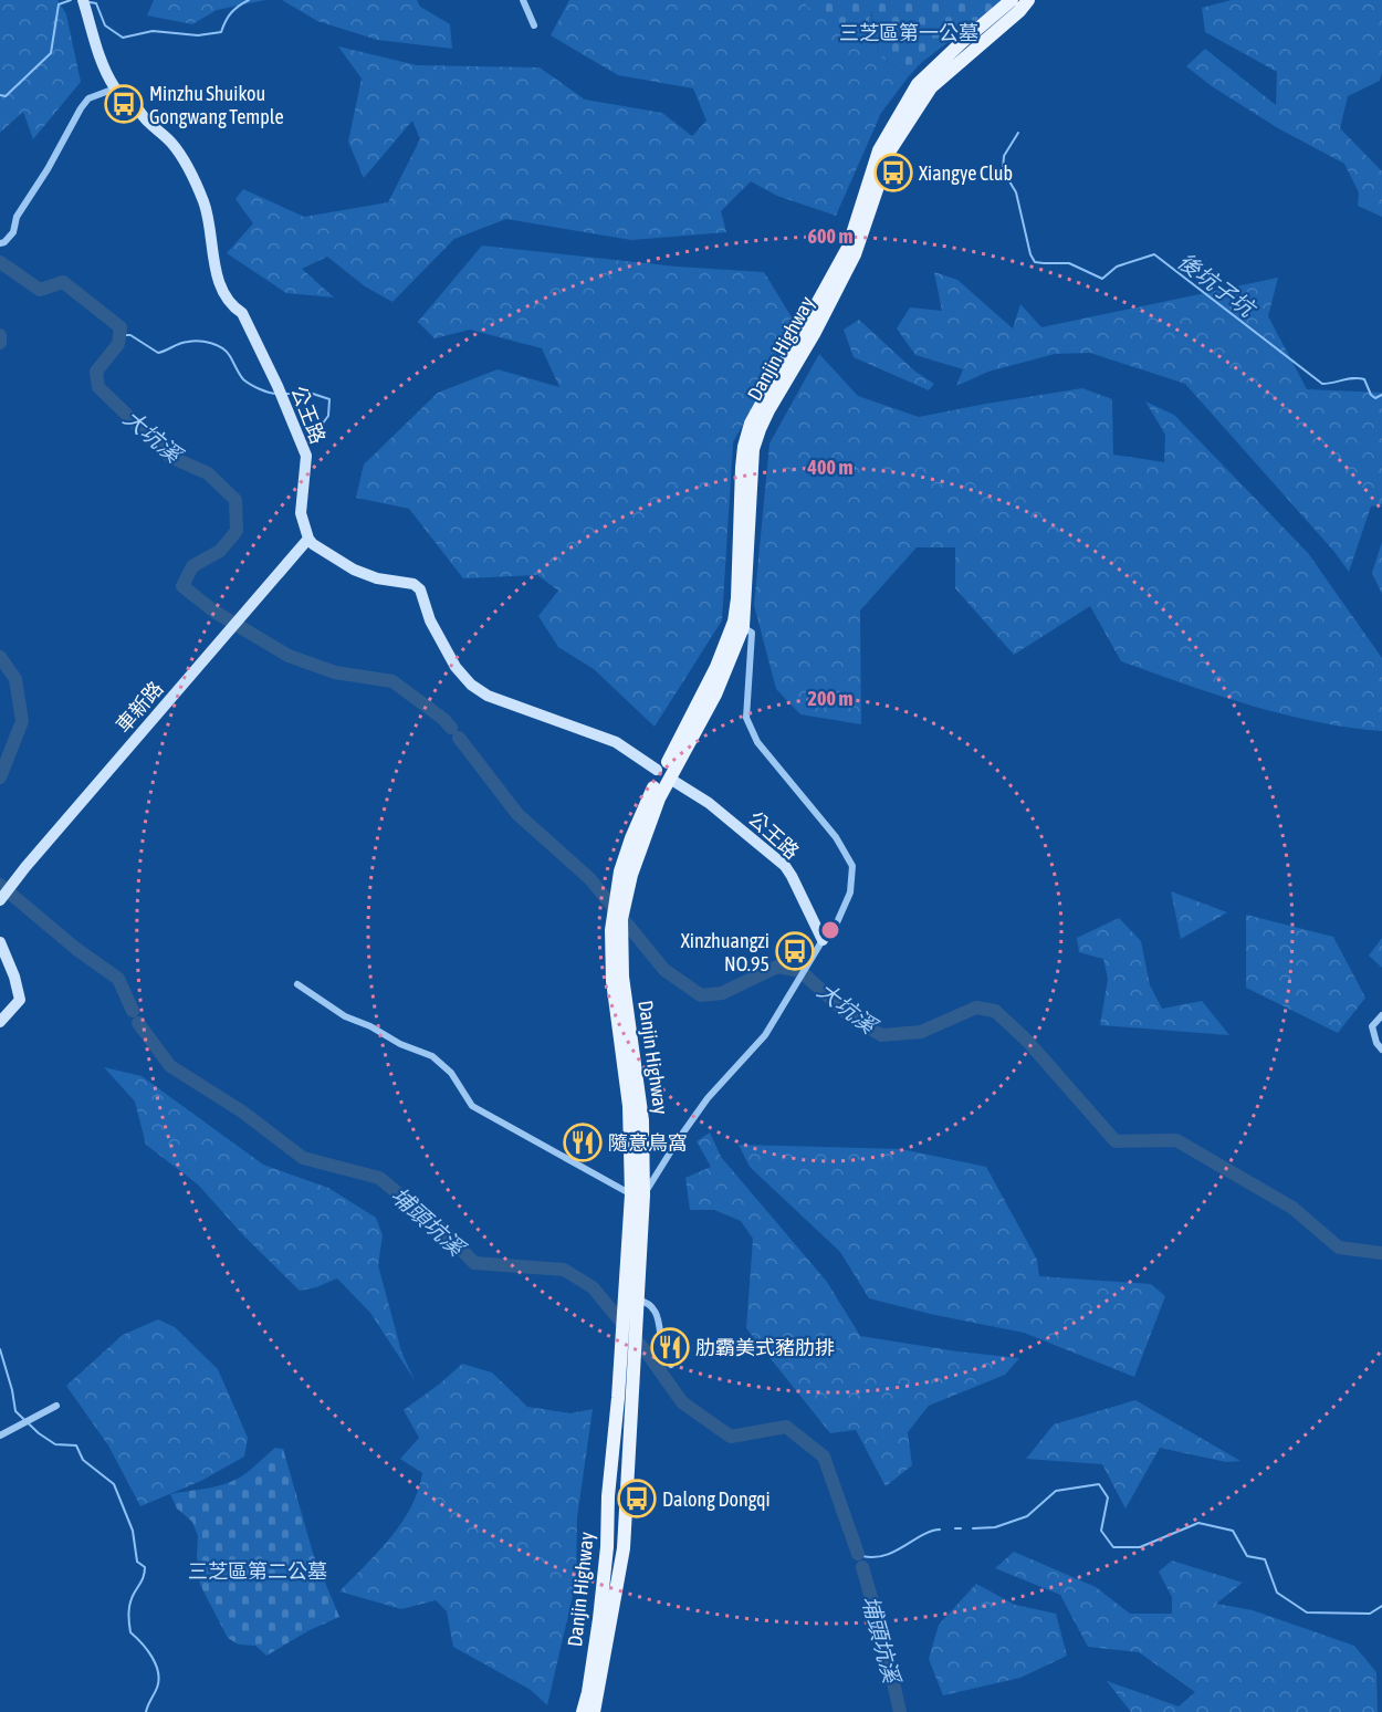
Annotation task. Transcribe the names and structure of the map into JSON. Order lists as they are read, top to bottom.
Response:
{
  "streets": {
    "main road": ["Danjin Highway"],
    "street": ["公王路", "車新路"]
  },
  "crossings": [
    ["Danjin Highway", "公王路"],
    ["公王路", "車新路"]
  ],
  "water": ["後坑子坑", "大坑溪", "埔頭坑溪"],
  "parks": ["三芝區第一公墓", "三芝區第二公墓"],
  "places": {
    "bus stop": [
      "Minzhu Shuikou Gongwang Temple",
      "Xiangye Club",
      "Xinzhuangzi NO.95",
      "Dalong Dongqi"
    ],
    "restaurant": ["隨意鳥窩", "肋霸美式豬肋排"]
  },
  "rings": ["600 m", "400 m", "200 m"]
}
